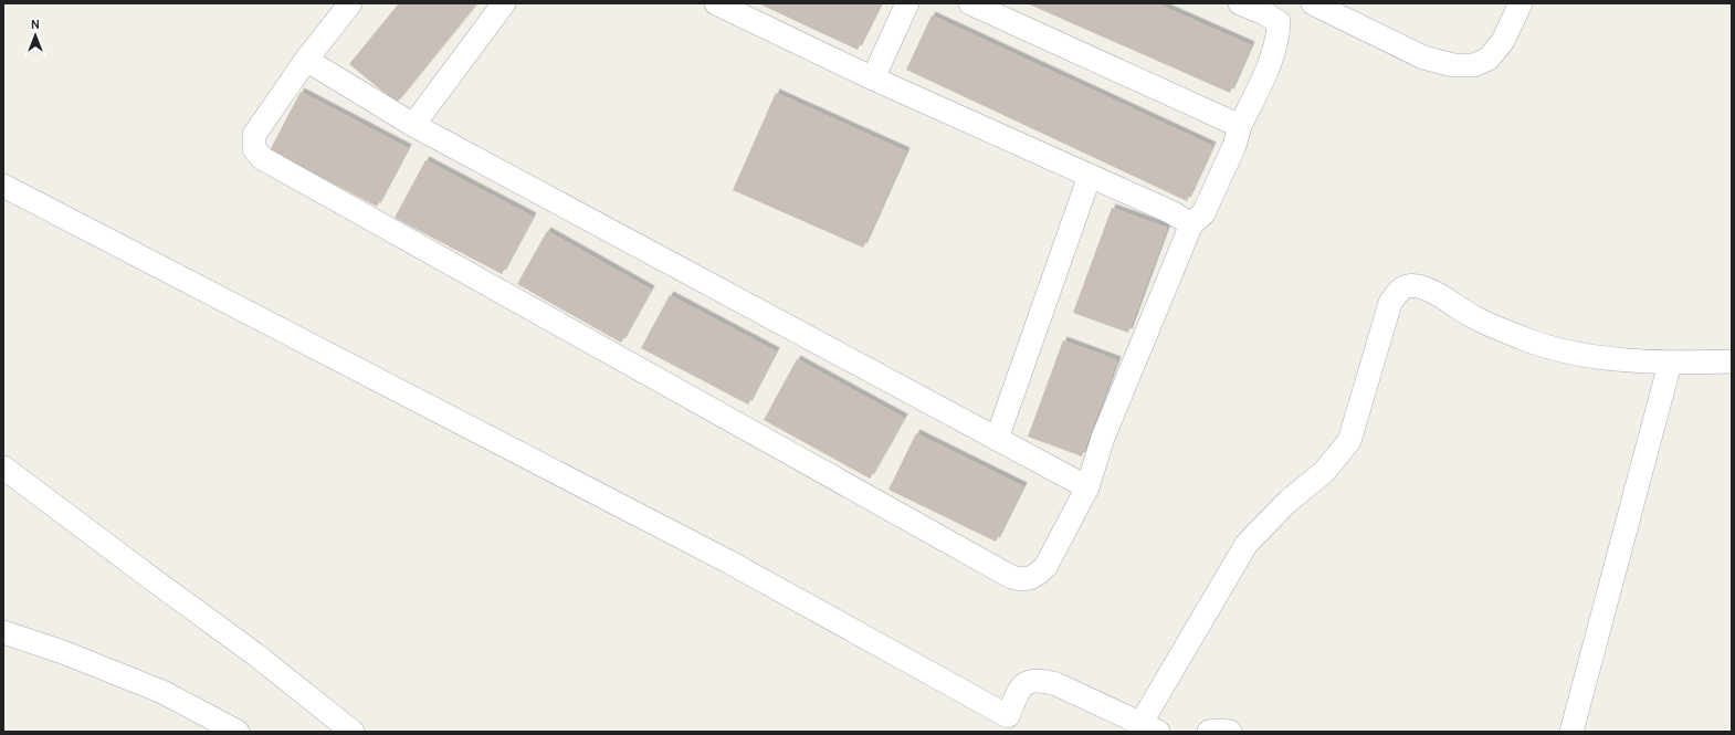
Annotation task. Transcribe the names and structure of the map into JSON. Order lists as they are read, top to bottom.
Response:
{
  "north": "top"
}
